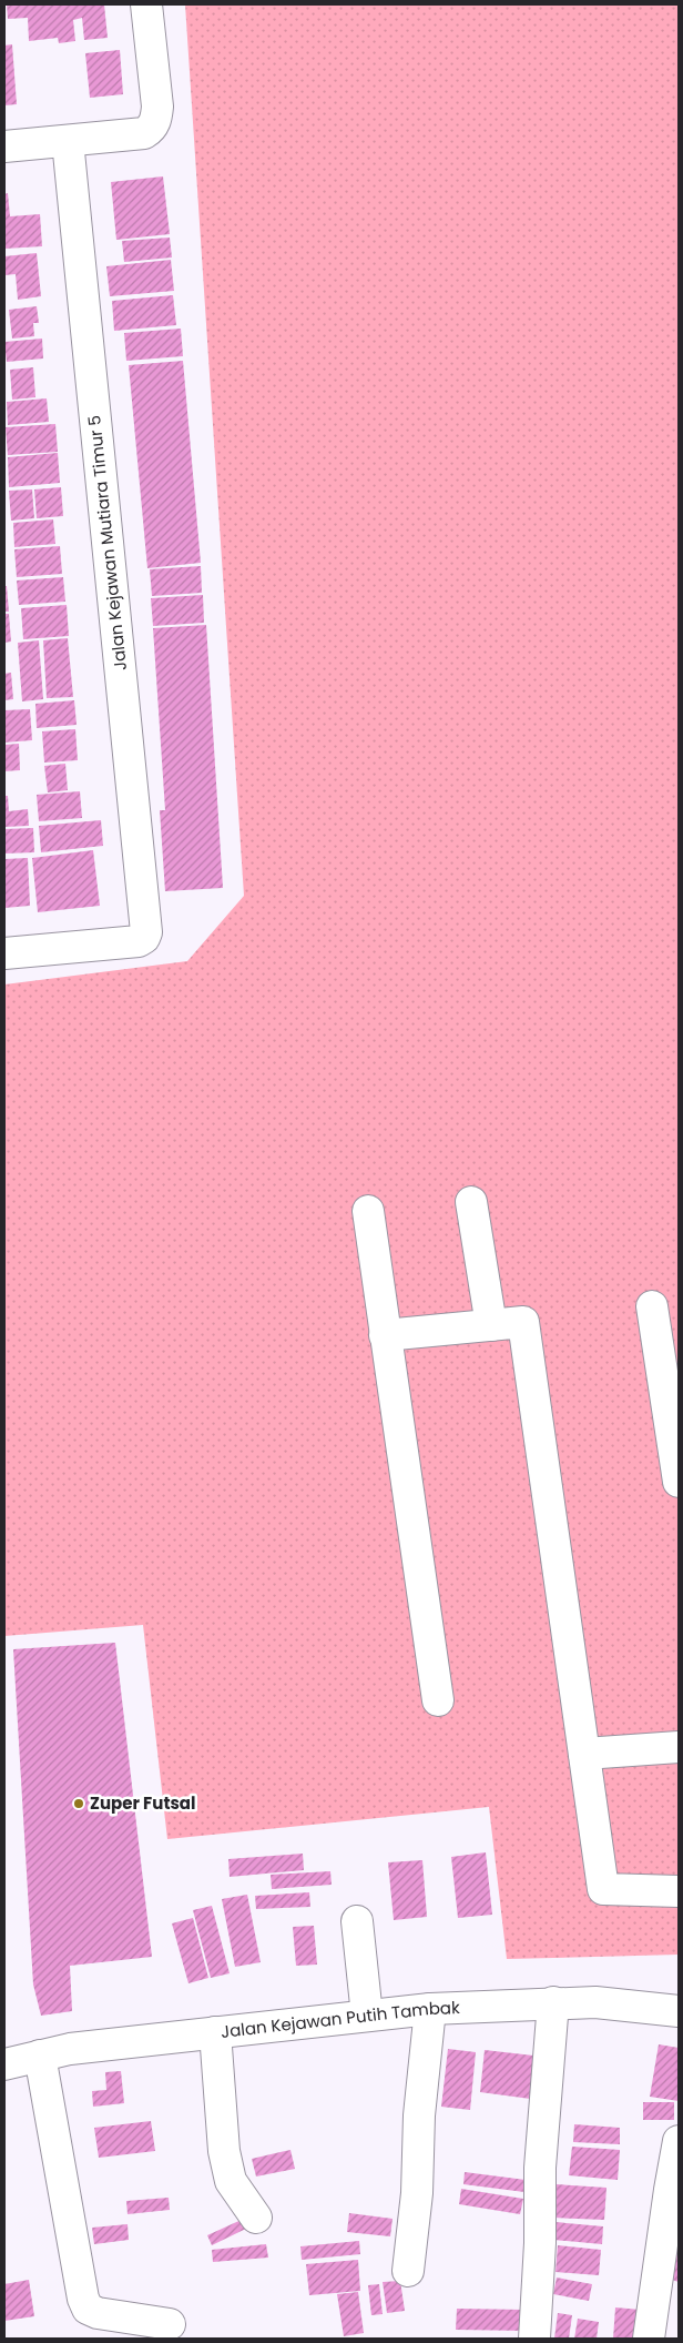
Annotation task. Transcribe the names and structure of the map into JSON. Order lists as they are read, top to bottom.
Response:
{
  "streets": {
    "street": ["Jalan Kejawan Mutiara Timur 5", "Jalan Kejawan Putih Tambak"]
  },
  "places": ["Zuper Futsal"]
}
